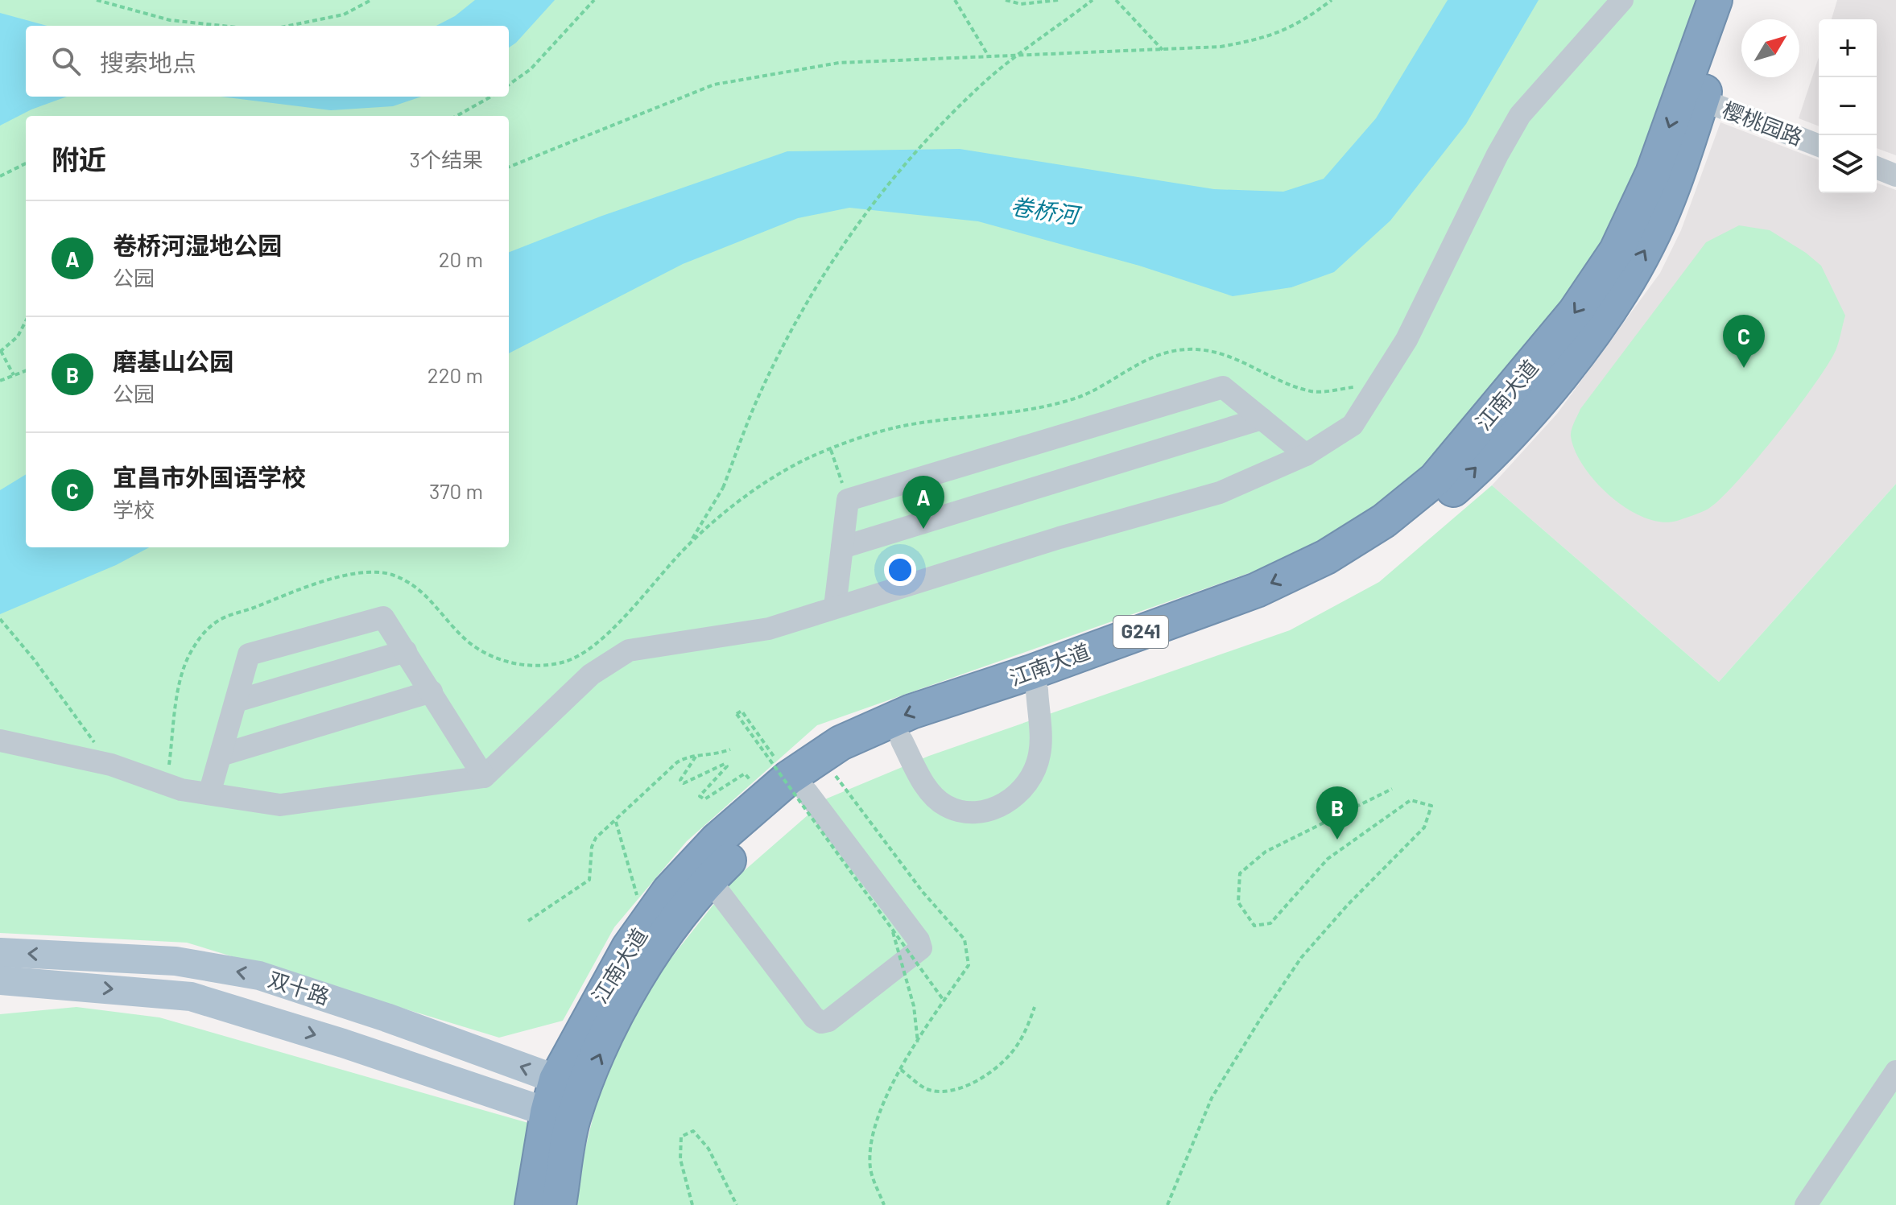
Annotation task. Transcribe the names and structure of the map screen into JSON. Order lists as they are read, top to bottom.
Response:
{
  "streets": {
    "highway": ["江南大道", "G241"],
    "main road": ["双十路"],
    "street": ["樱桃园路"]
  },
  "crossings": [
    ["樱桃园路", "江南大道"],
    ["江南大道", "双十路"]
  ],
  "water": ["卷桥河"],
  "north": "top right",
  "page": {
    "map_buttons": ["+", "−"],
    "search": "搜索地点",
    "heading": ["附近", "3个结果"],
    "list": [
      {
        "mark": "A",
        "name": "卷桥河湿地公园",
        "note": "公园",
        "value": "20 m"
      },
      {
        "mark": "B",
        "name": "磨基山公园",
        "note": "公园",
        "value": "220 m"
      },
      {
        "mark": "C",
        "name": "宜昌市外国语学校",
        "note": "学校",
        "value": "370 m"
      }
    ],
    "pins": ["C", "A", "B"]
  }
}
